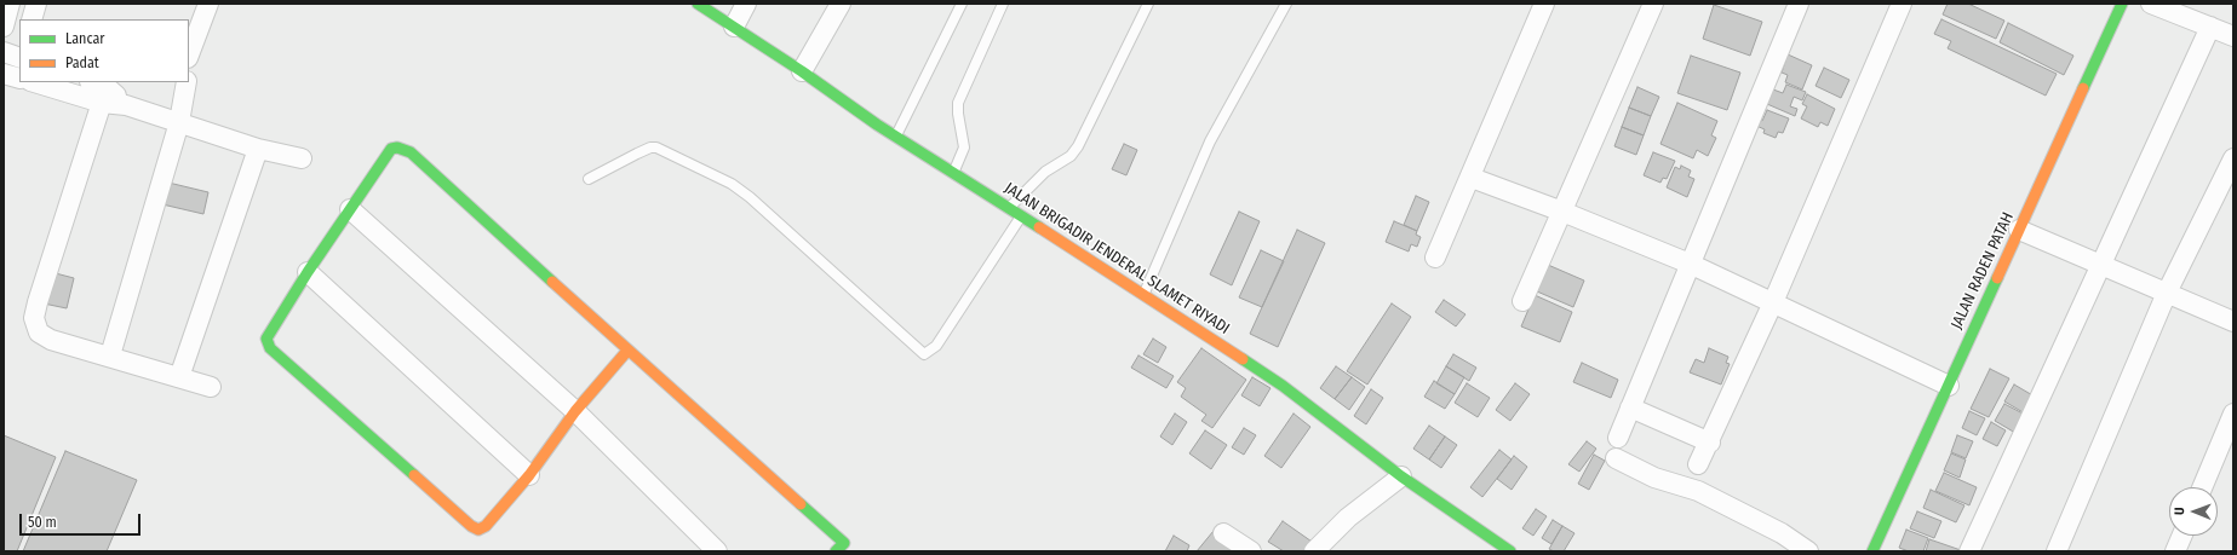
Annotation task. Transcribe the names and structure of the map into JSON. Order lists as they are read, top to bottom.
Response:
{
  "streets": {
    "main road": ["JALAN BRIGADIR JENDERAL SLAMET RIYADI", "JALAN RADEN PATAH"]
  },
  "legend": ["Lancar", "Padat"],
  "scale_bar": "50 m",
  "north": "left"
}
